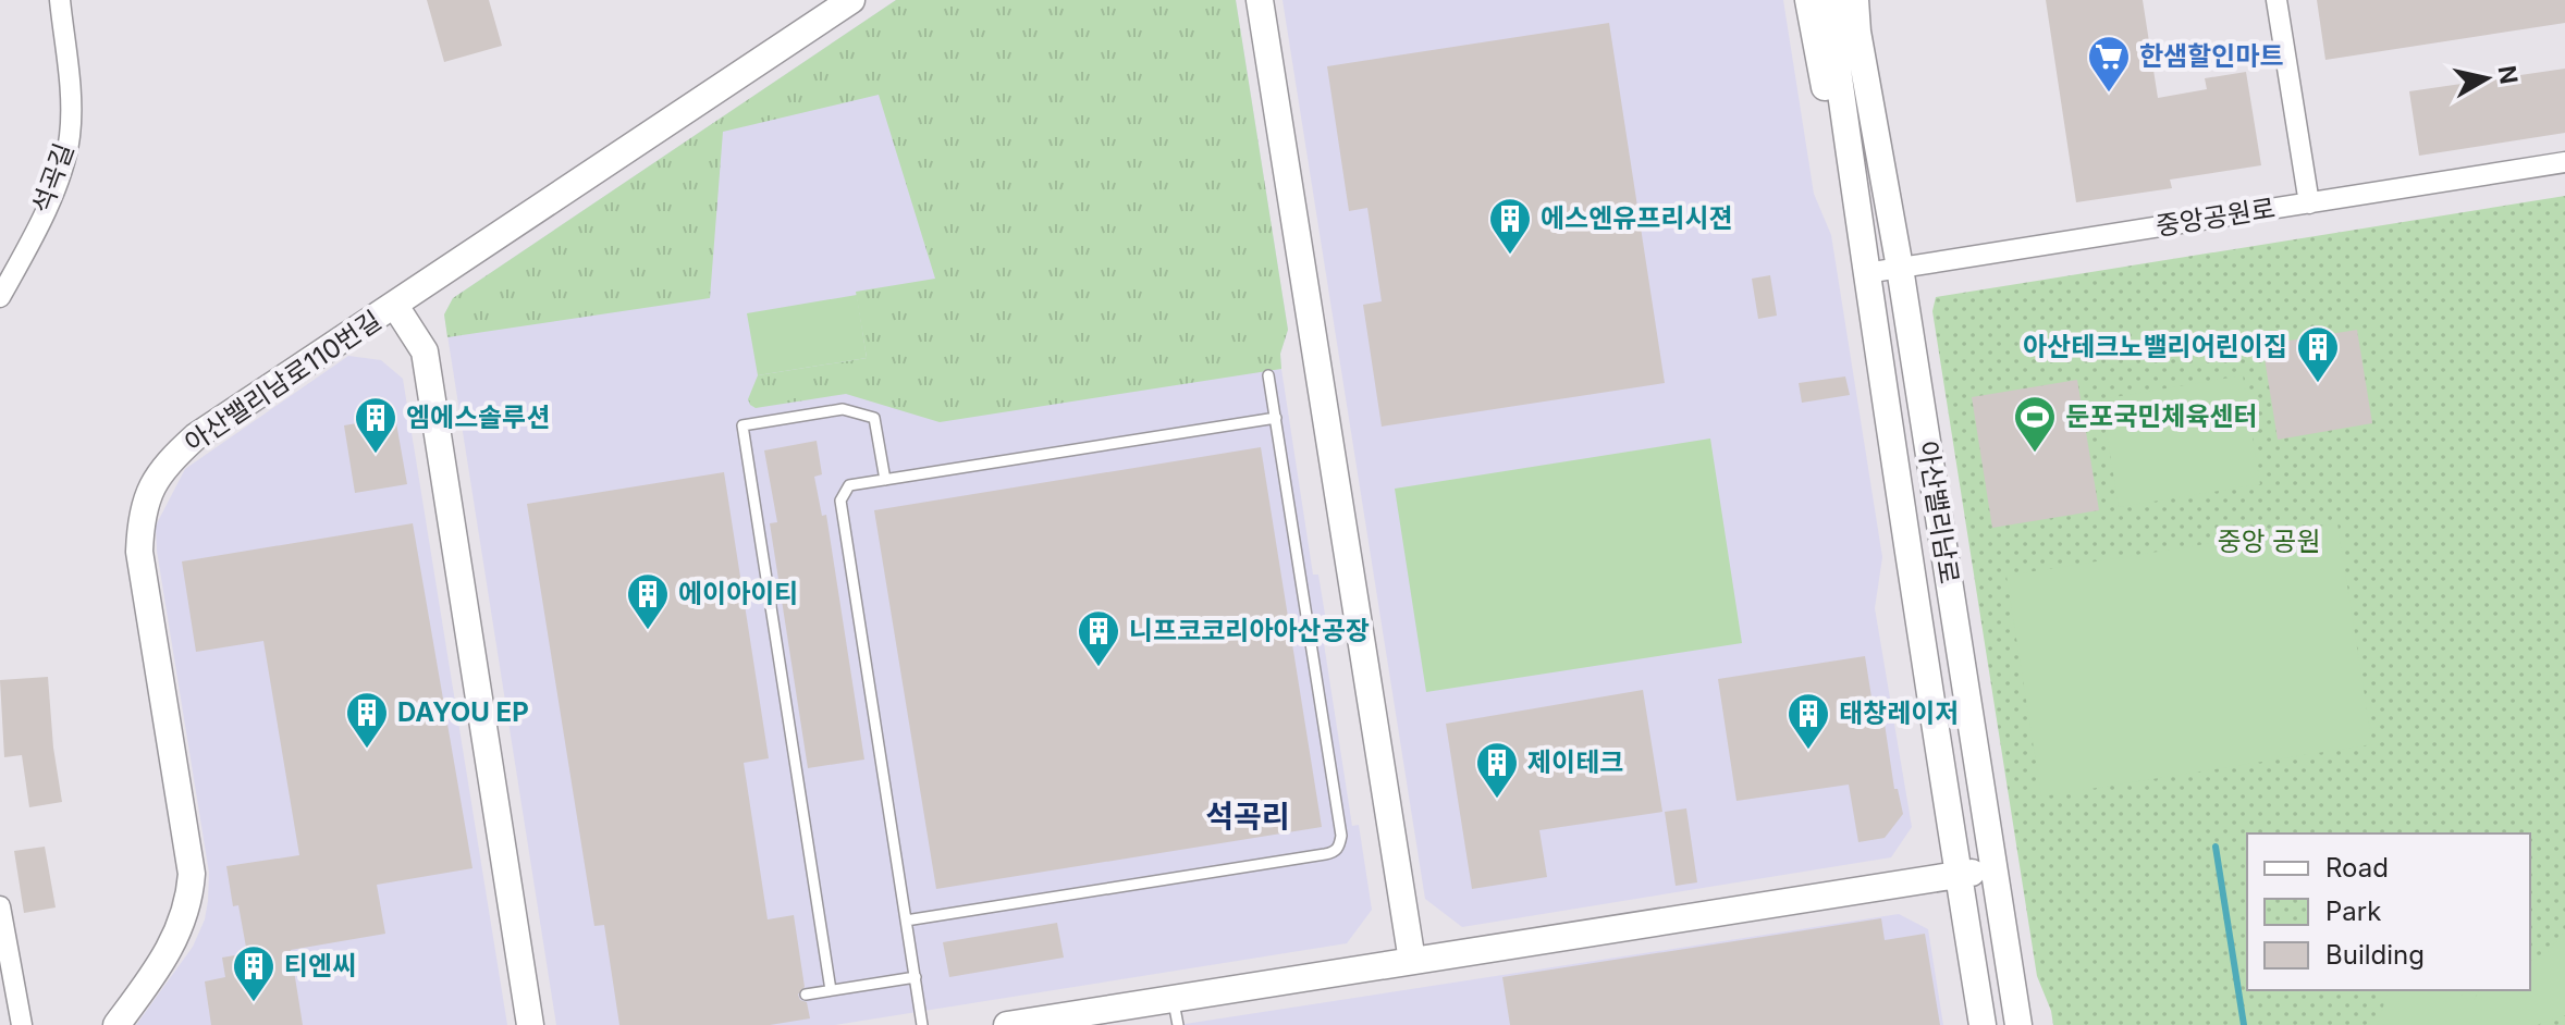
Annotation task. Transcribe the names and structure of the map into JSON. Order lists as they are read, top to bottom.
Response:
{
  "streets": {
    "street": [
      "석곡길",
      "중앙공원로",
      "아산밸리남로110번길",
      "아산밸리남로"
    ]
  },
  "crossings": [
    ["중앙공원로", "아산밸리남로"]
  ],
  "districts": ["석곡리"],
  "parks": ["중앙 공원"],
  "places": {
    "supermarket": ["한샘할인마트"],
    "building": [
      "에스엔유프리시젼",
      "아산테크노밸리어린이집",
      "엠에스솔루션",
      "에이아이티",
      "니프코코리아아산공장",
      "DAYOU EP",
      "태창레이저",
      "제이테크",
      "티엔씨"
    ],
    "sports": ["둔포국민체육센터"]
  },
  "legend": ["Road", "Park", "Building"],
  "north": "right"
}
